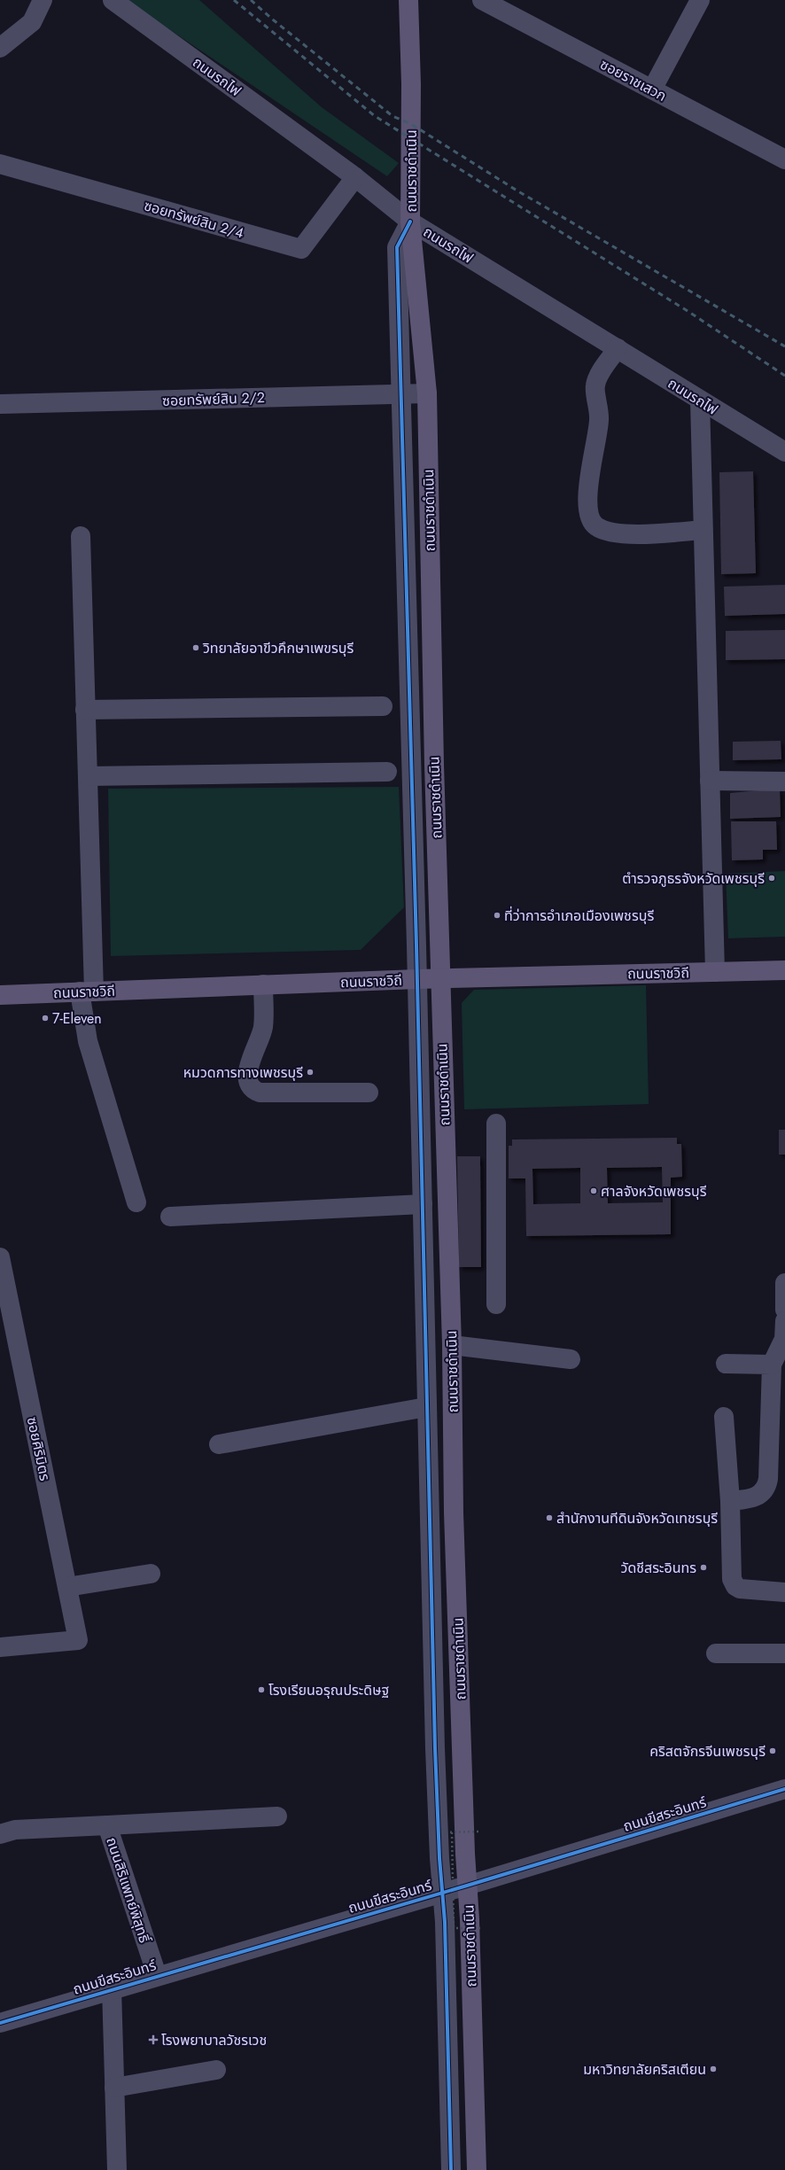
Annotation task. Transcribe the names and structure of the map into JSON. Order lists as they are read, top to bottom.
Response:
{
  "streets": {
    "main road": ["ถนนราชดำเนิน", "ถนนราชวิถี"],
    "street": [
      "ถนนรถไฟ",
      "ซอยราชเสวก",
      "ซอยทรัพย์สิน 2/4",
      "ซอยทรัพย์สิน 2/2",
      "ซอยศิริมิตร",
      "ถนนขีสระอินทร์",
      "ถนนสิริแพทย์พิสุทธิ์"
    ]
  },
  "crossings": [
    ["ถนนรถไฟ", "ถนนราชดำเนิน"],
    ["ถนนรถไฟ", "ซอยทรัพย์สิน 2/4"],
    ["ถนนราชดำเนิน", "ซอยทรัพย์สิน 2/2"],
    ["ถนนราชดำเนิน", "ถนนราชวิถี"],
    ["ถนนราชดำเนิน", "ถนนขีสระอินทร์"],
    ["ถนนขีสระอินทร์", "ถนนสิริแพทย์พิสุทธิ์"]
  ],
  "places": {
    "other": [
      "วิทยาลัยอาขีวคึกษาเพขรบุรี",
      "ตำรวจภูธรจังหวัดเพชรบุรี",
      "ที่ว่าการอำเภอเมืองเพชรบุรี",
      "7-Eleven",
      "หมวดการทางเพชรบุรี",
      "ศาลจังหวัดเพชรบุรี",
      "สำนักงานทีดินจังหวัดเทชรบุรี",
      "วัดชีสระอินทร",
      "โรงเรียนอรุณประดิษฐ",
      "คริสตจักรจีนเพชรบุรี",
      "มหาวิทยาลัยคริสเตียน"
    ],
    "health": ["โรงพยาบาลวัชรเวช"]
  }
}
